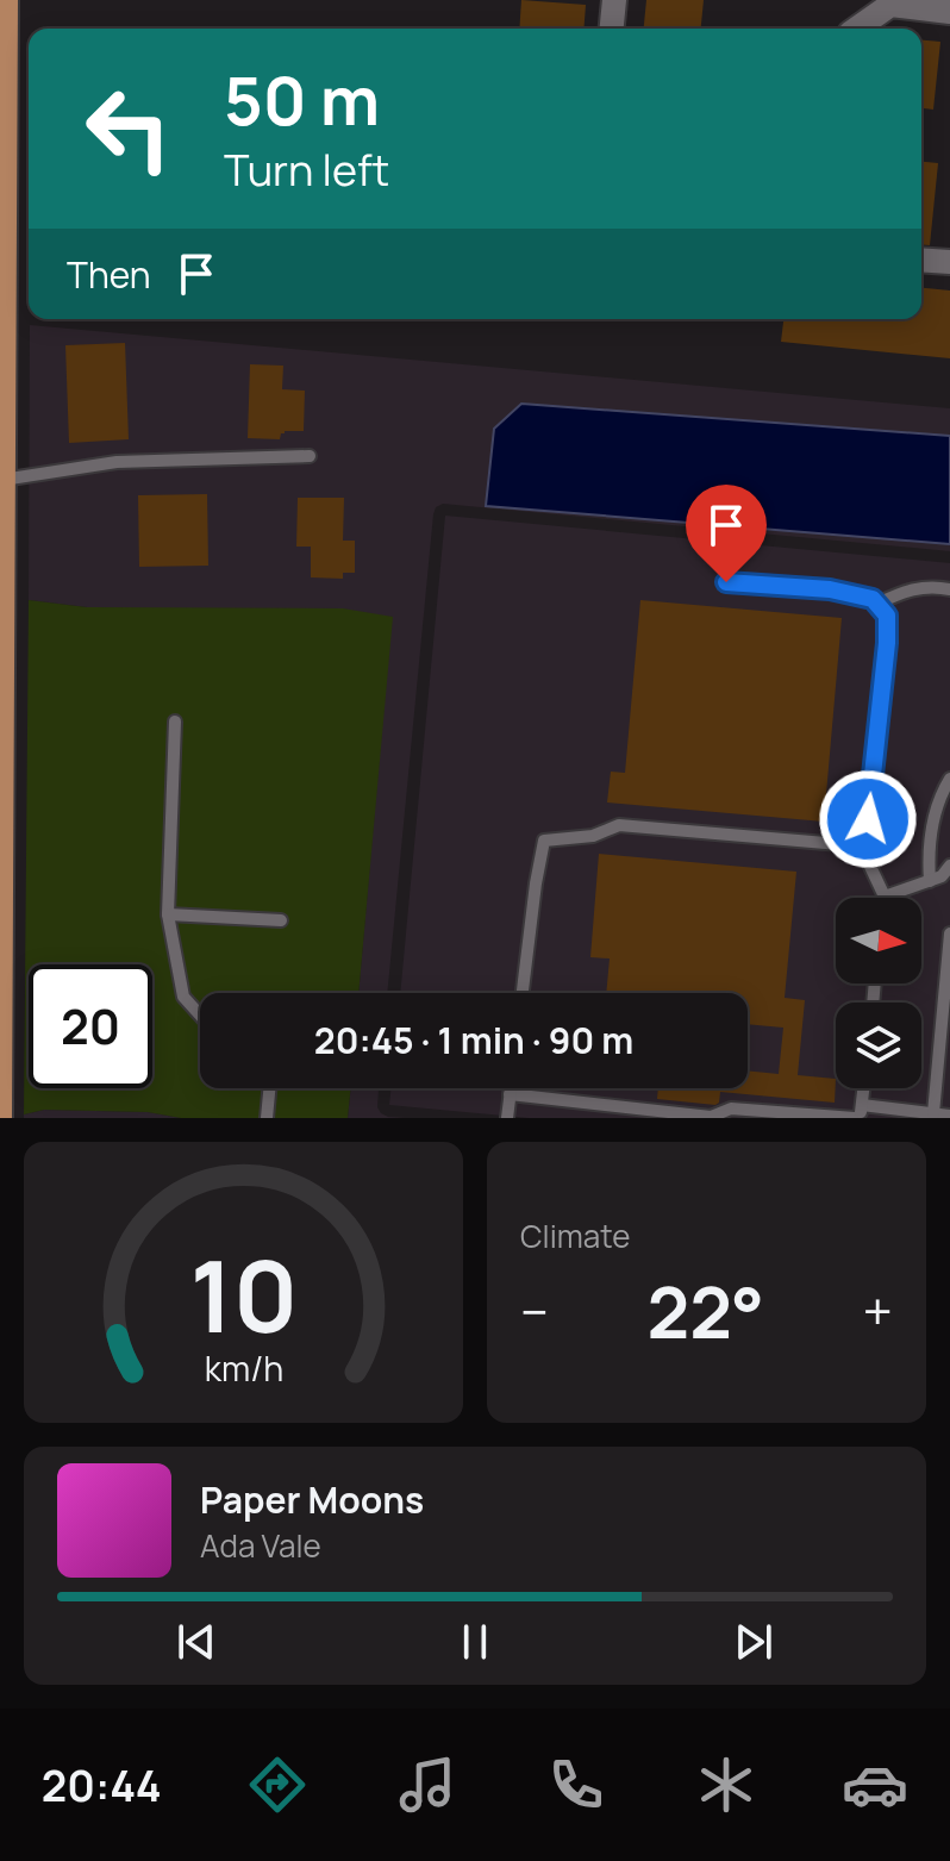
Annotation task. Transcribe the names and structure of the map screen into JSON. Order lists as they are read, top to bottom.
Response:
{
  "north": "right",
  "page": {
    "turn": ["50 m", "Turn left"],
    "then": "Then",
    "limit": "20",
    "trip": "20:45 · 1 min · 90 m",
    "tile": "Climate",
    "heat": ["−", "22°", "+"],
    "song": ["Paper Moons", "Ada Vale"],
    "tabs": "20:44",
    "gauge": ["10", "km/h"]
  }
}
